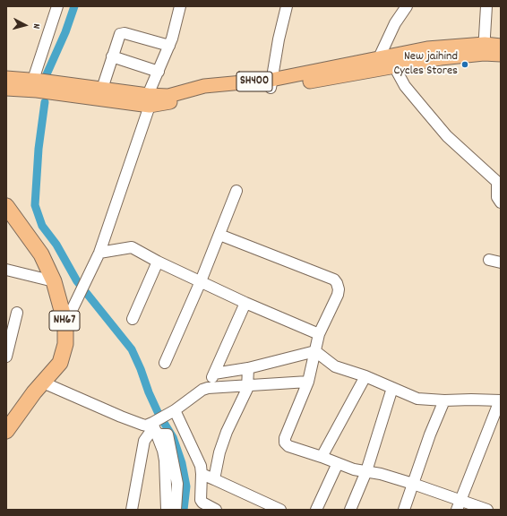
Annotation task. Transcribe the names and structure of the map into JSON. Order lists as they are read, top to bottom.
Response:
{
  "streets": {
    "highway": ["NH67"],
    "main road": ["SH400"]
  },
  "places": ["New jaihind Cycles Stores"],
  "north": "right"
}
